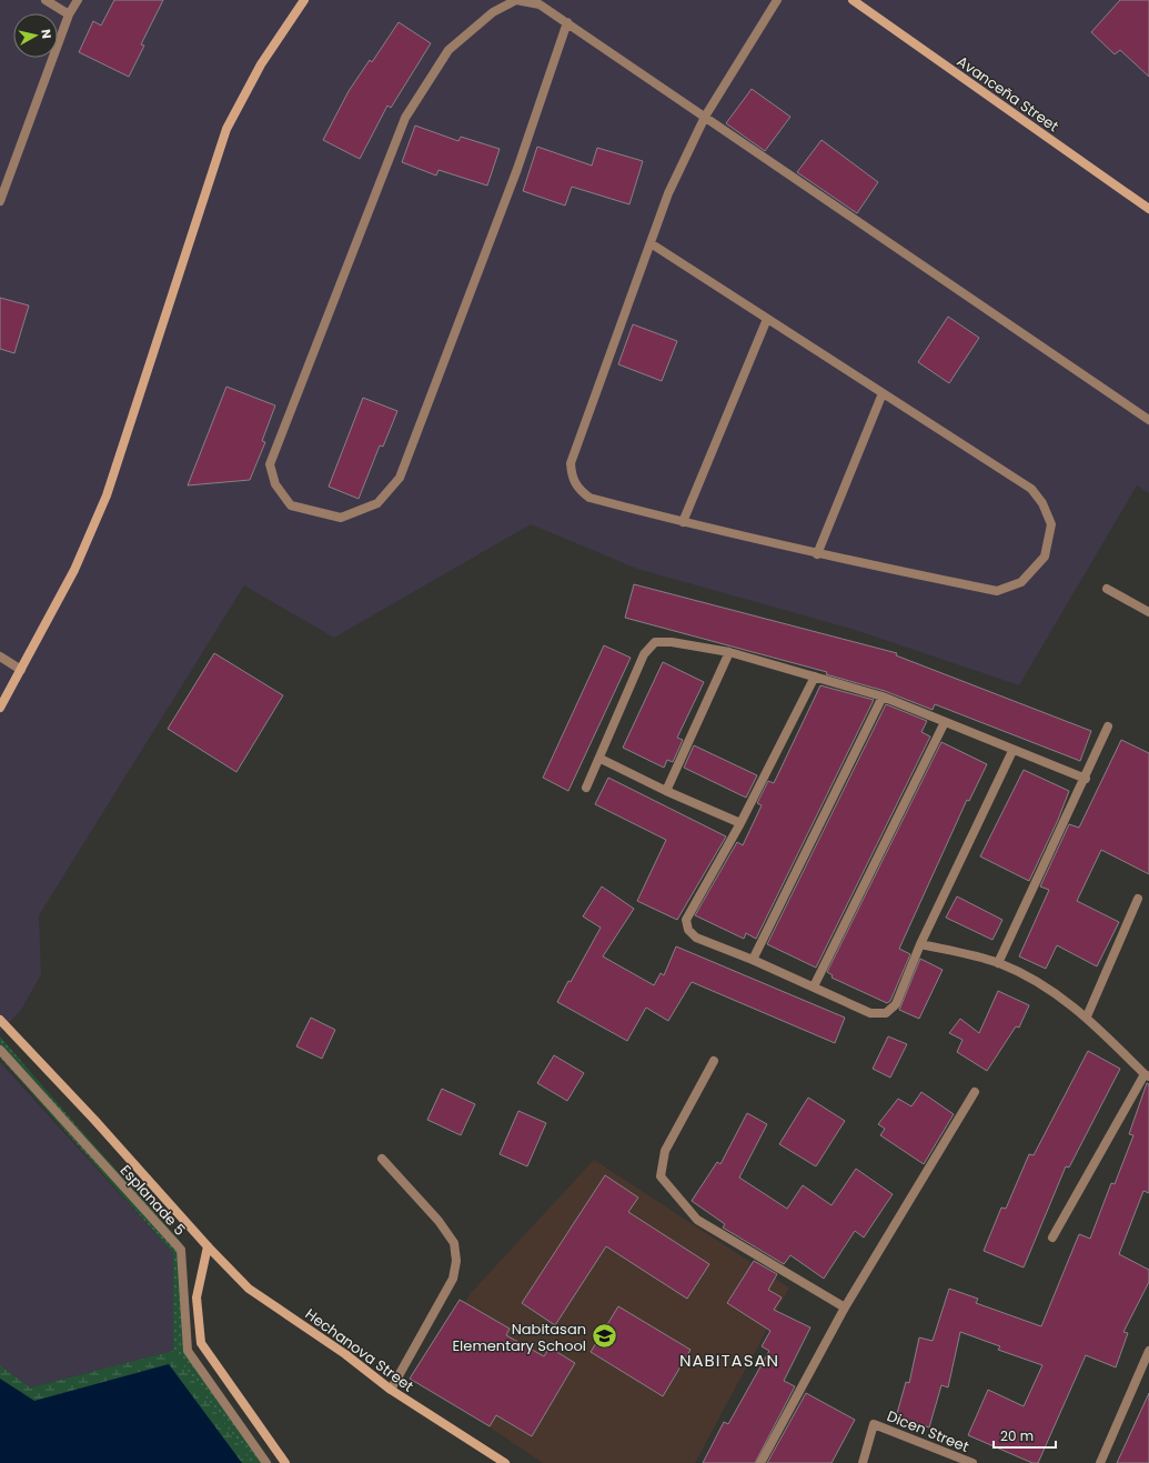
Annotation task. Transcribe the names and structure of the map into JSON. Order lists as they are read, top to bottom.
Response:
{
  "streets": {
    "street": [
      "Avanceña Street",
      "Esplanade 5",
      "Hechanova Street",
      "Dicen Street"
    ]
  },
  "districts": ["NABITASAN"],
  "places": {
    "school or university": ["Nabitasan Elementary School"]
  },
  "scale_bar": "20 m",
  "north": "right"
}
